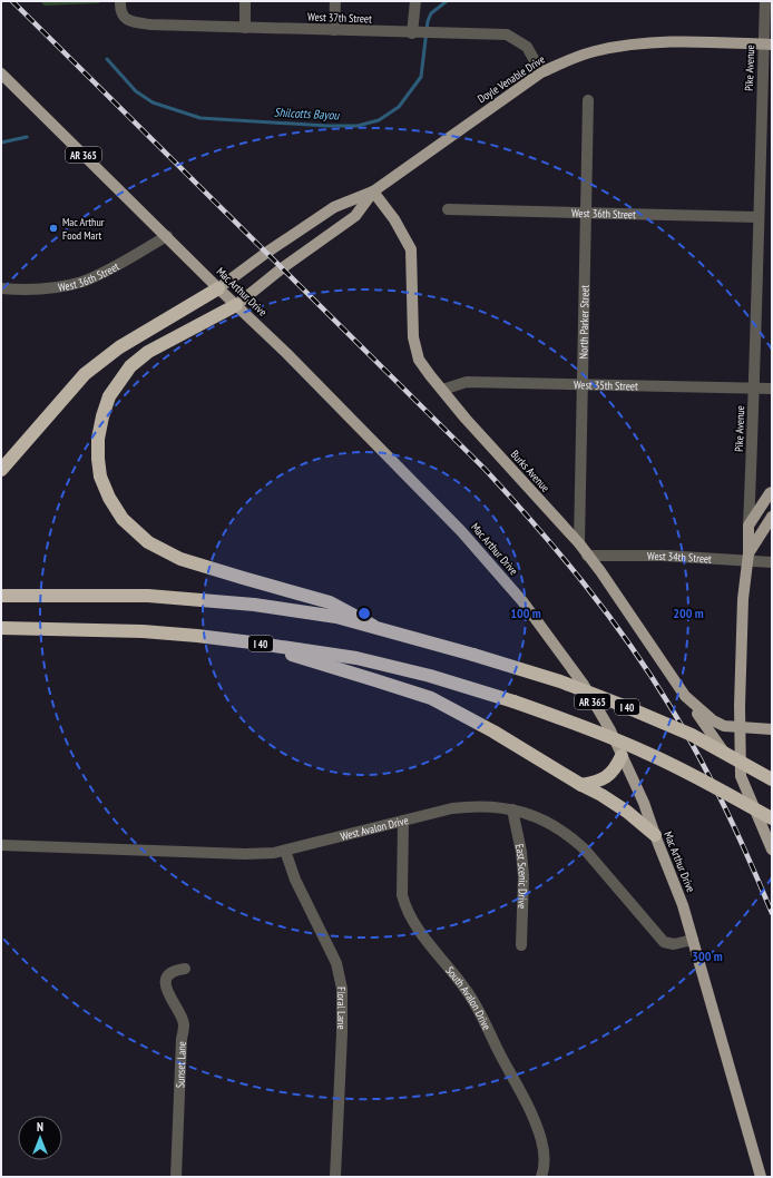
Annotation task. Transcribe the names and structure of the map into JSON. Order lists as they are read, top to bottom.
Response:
{
  "streets": {
    "highway": ["I 40"],
    "main road": [
      "Pike Avenue",
      "Doyle Venable Drive",
      "AR 365",
      "Mac Arthur Drive",
      "Burks Avenue"
    ],
    "street": [
      "West 37th Street",
      "West 36th Street",
      "North Parker Street",
      "West 35th Street",
      "West 34th Street",
      "West Avalon Drive",
      "East Scenic Drive",
      "South Avalon Drive",
      "Floral Lane",
      "Sunset Lane"
    ]
  },
  "crossings": [
    ["West 37th Street", "Doyle Venable Drive"],
    ["Pike Avenue", "Doyle Venable Drive"],
    ["Pike Avenue", "West 36th Street"],
    ["Pike Avenue", "West 35th Street"],
    ["Pike Avenue", "Burks Avenue"],
    ["Pike Avenue", "West 34th Street"],
    ["Doyle Venable Drive", "Mac Arthur Drive"],
    ["Doyle Venable Drive", "Burks Avenue"],
    ["West 36th Street", "Mac Arthur Drive"],
    ["West 36th Street", "North Parker Street"],
    ["Mac Arthur Drive", "West Avalon Drive"],
    ["North Parker Street", "West 35th Street"],
    ["North Parker Street", "Burks Avenue"],
    ["West 35th Street", "Burks Avenue"],
    ["Burks Avenue", "West 34th Street"],
    ["West Avalon Drive", "East Scenic Drive"],
    ["West Avalon Drive", "South Avalon Drive"],
    ["West Avalon Drive", "Floral Lane"]
  ],
  "water": ["Shilcotts Bayou"],
  "places": ["Mac Arthur Food Mart"],
  "north": "top",
  "rings": ["100 m", "200 m", "300 m"]
}
